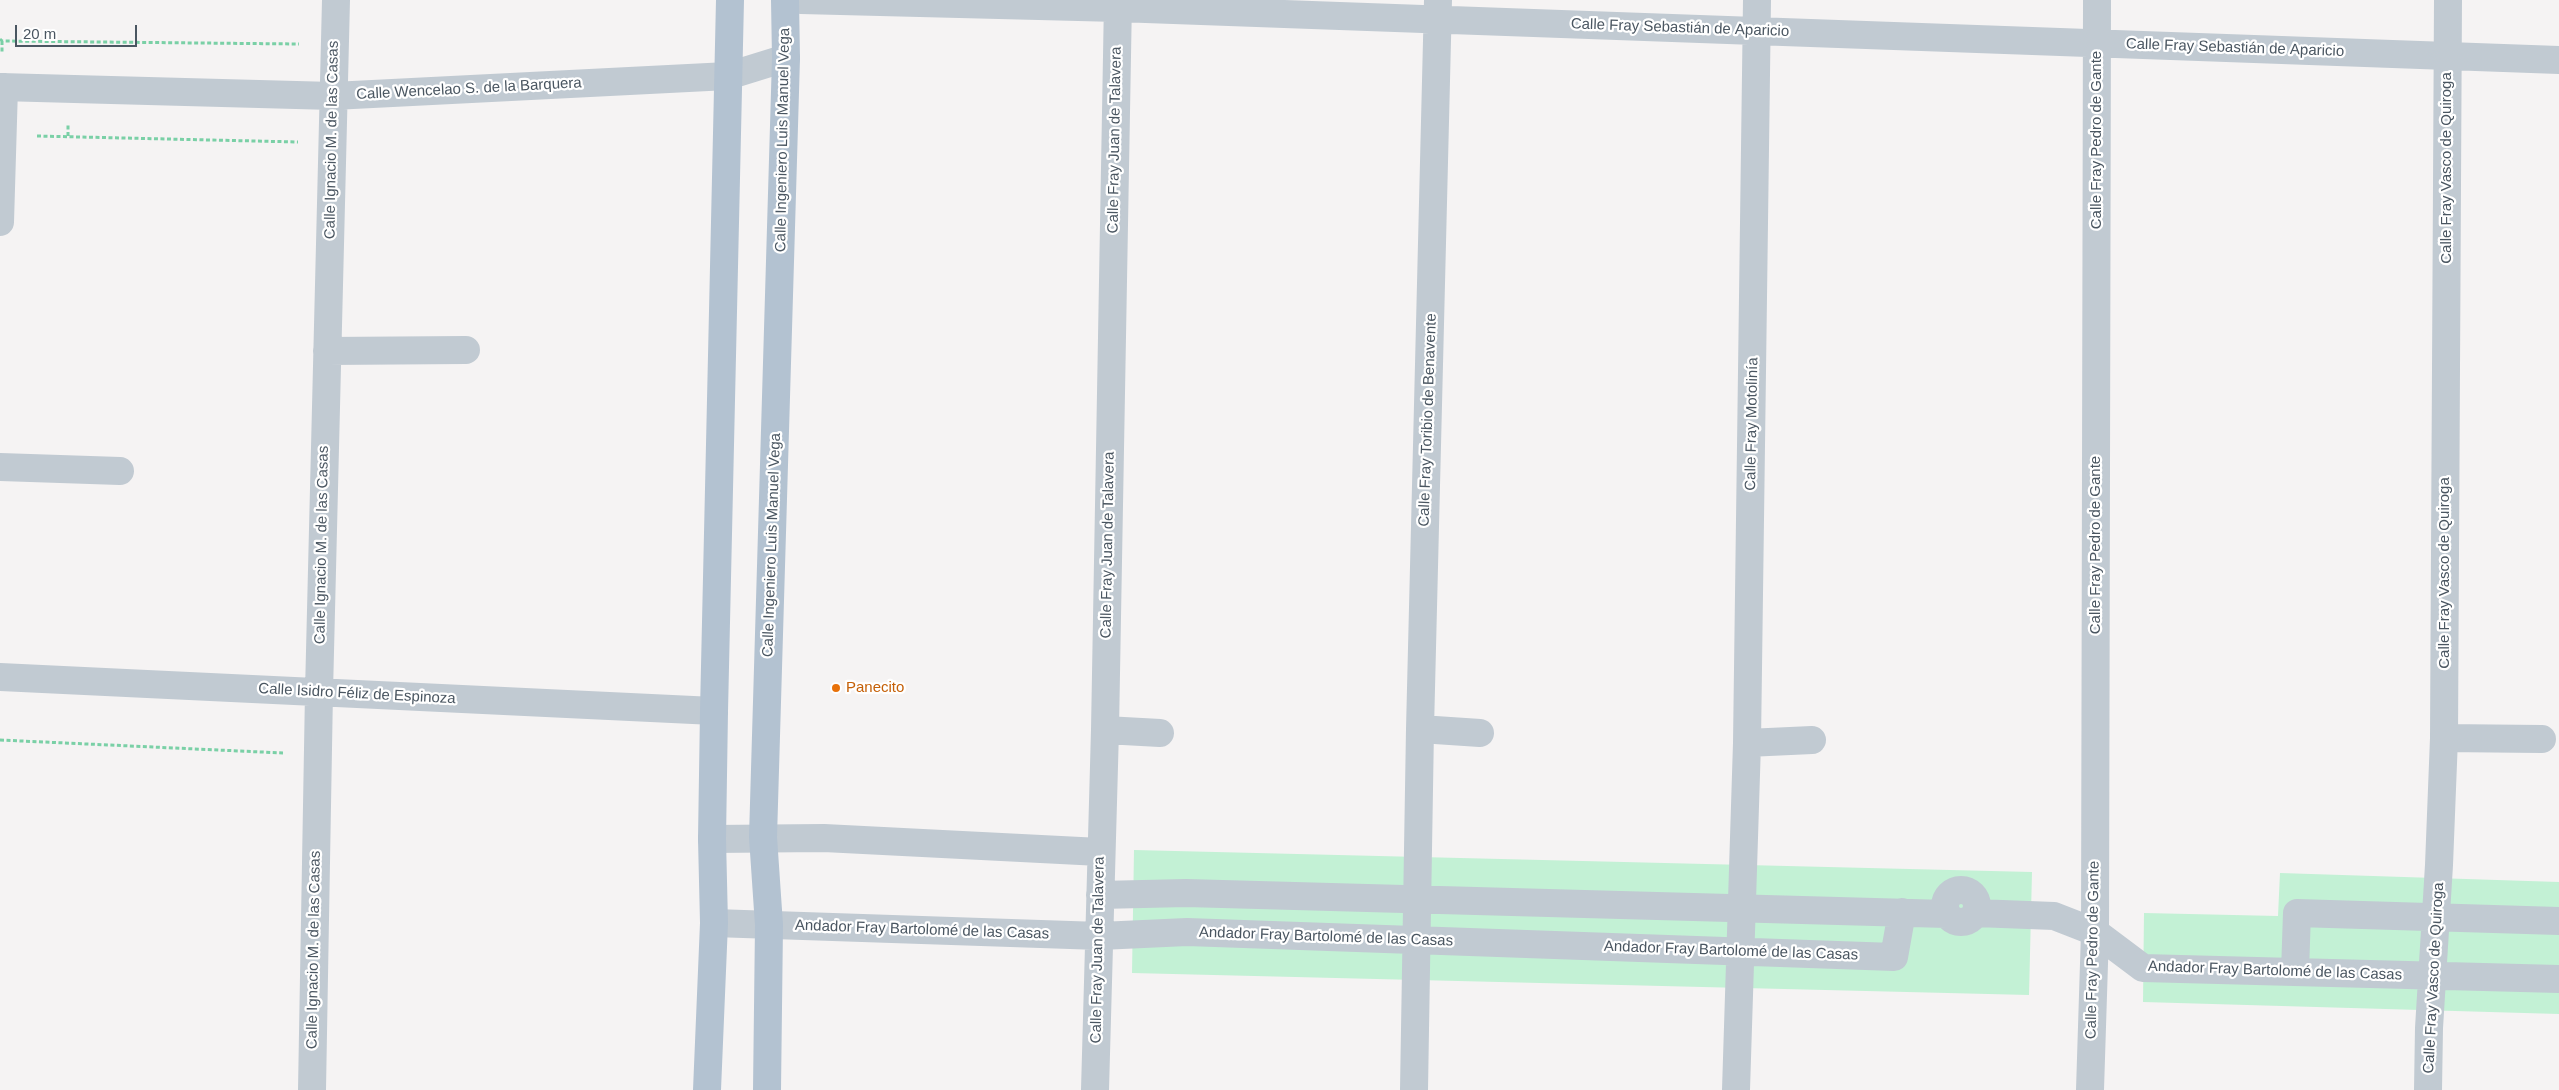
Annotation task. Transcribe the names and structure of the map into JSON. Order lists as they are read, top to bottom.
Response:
{
  "streets": {
    "main road": ["Calle Ingeniero Luis Manuel Vega"],
    "street": [
      "Calle Fray Sebastián de Aparicio",
      "Calle Wencelao S. de la Barquera",
      "Calle Ignacio M. de las Casas",
      "Calle Fray Juan de Talavera",
      "Calle Fray Pedro de Gante",
      "Calle Fray Vasco de Quiroga",
      "Calle Fray Toribio de Benavente",
      "Calle Fray Motolinía",
      "Calle Isidro Féliz de Espinoza",
      "Andador Fray Bartolomé de las Casas"
    ]
  },
  "crossings": [
    ["Calle Fray Sebastián de Aparicio", "Calle Fray Juan de Talavera"],
    ["Calle Fray Sebastián de Aparicio", "Calle Fray Pedro de Gante"],
    ["Calle Fray Sebastián de Aparicio", "Calle Fray Vasco de Quiroga"],
    ["Calle Fray Sebastián de Aparicio", "Calle Fray Toribio de Benavente"],
    ["Calle Fray Sebastián de Aparicio", "Calle Fray Motolinía"],
    ["Calle Wencelao S. de la Barquera", "Calle Ignacio M. de las Casas"],
    ["Calle Wencelao S. de la Barquera", "Calle Ingeniero Luis Manuel Vega"],
    ["Calle Ignacio M. de las Casas", "Calle Isidro Féliz de Espinoza"],
    ["Calle Ingeniero Luis Manuel Vega", "Andador Fray Bartolomé de las Casas"],
    ["Calle Fray Juan de Talavera", "Andador Fray Bartolomé de las Casas"],
    ["Calle Fray Pedro de Gante", "Andador Fray Bartolomé de las Casas"],
    ["Calle Fray Vasco de Quiroga", "Andador Fray Bartolomé de las Casas"],
    ["Calle Fray Toribio de Benavente", "Andador Fray Bartolomé de las Casas"],
    ["Calle Fray Motolinía", "Andador Fray Bartolomé de las Casas"]
  ],
  "places": ["Panecito"],
  "scale_bar": "20 m"
}
